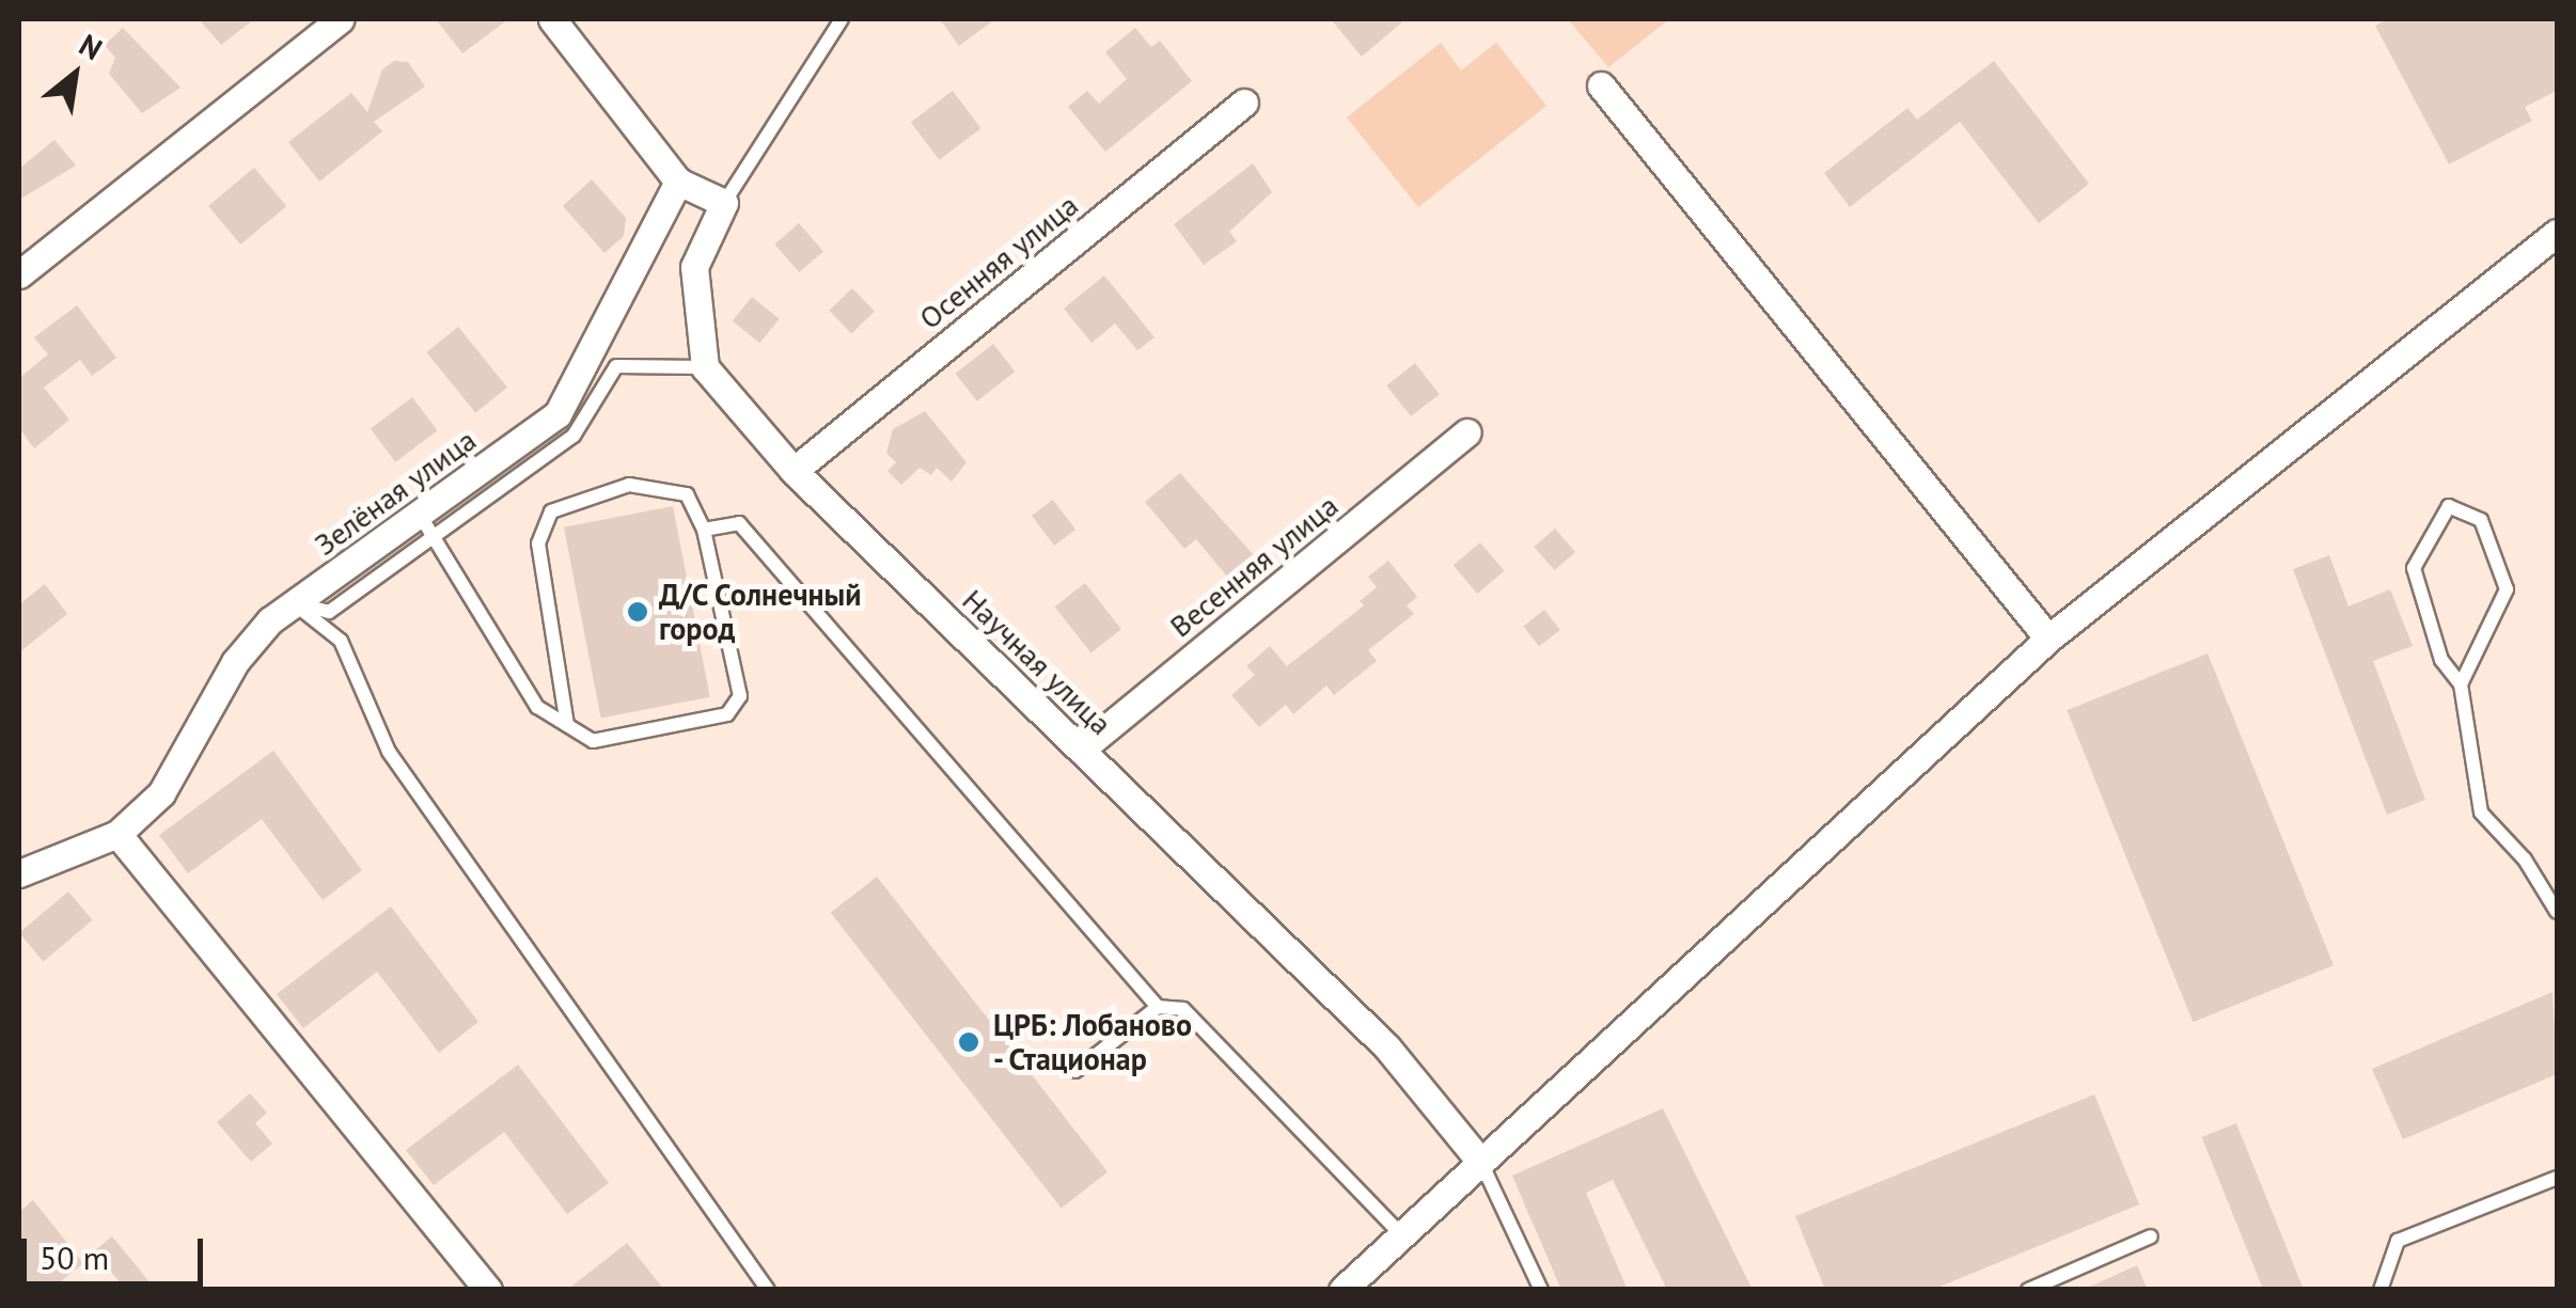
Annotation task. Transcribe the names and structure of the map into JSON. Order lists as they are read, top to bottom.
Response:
{
  "streets": {
    "street": [
      "Осенняя улица",
      "Зелёная улица",
      "Весенняя улица",
      "Научная улица"
    ]
  },
  "crossings": [
    ["Осенняя улица", "Научная улица"],
    ["Весенняя улица", "Научная улица"]
  ],
  "places": ["Д/С Солнечный город", "ЦРБ: Лобаново - Стационар"],
  "scale_bar": "50 m",
  "north": "top right"
}
